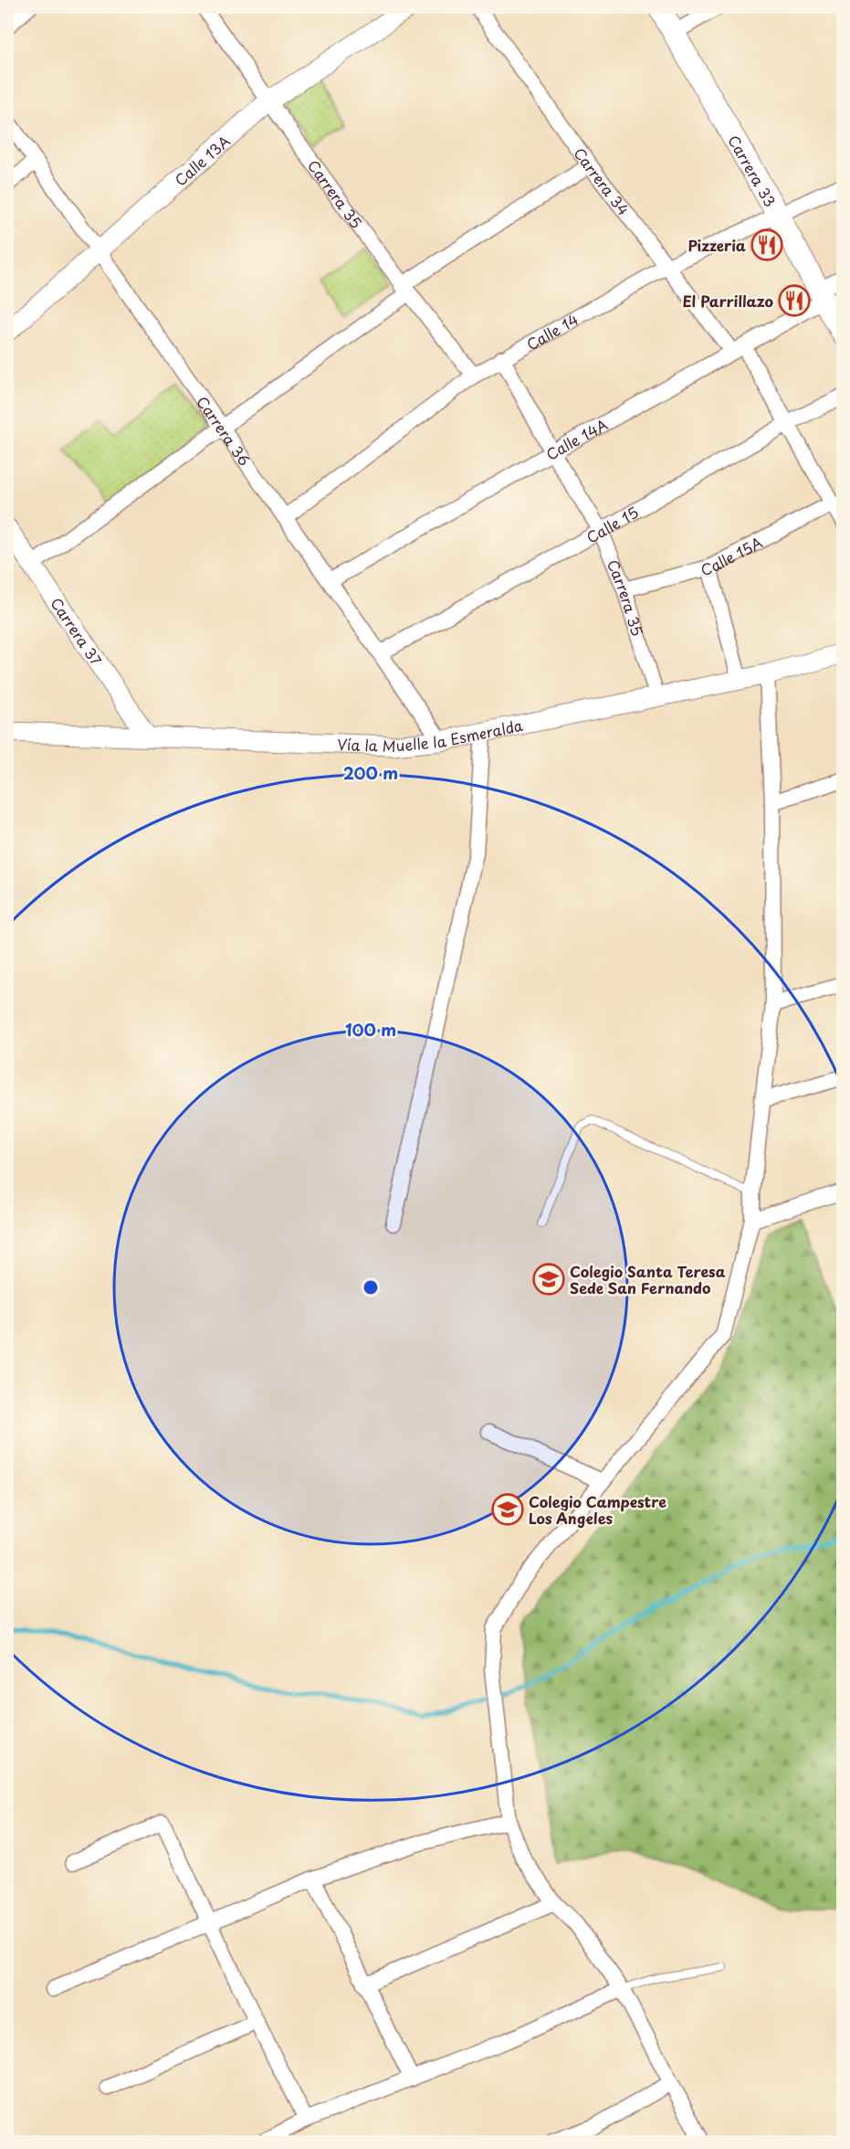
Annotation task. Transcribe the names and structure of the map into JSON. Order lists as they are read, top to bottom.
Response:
{
  "streets": {
    "main road": ["Carrera 33"],
    "street": [
      "Calle 13A",
      "Carrera 34",
      "Carrera 35",
      "Calle 14",
      "Carrera 36",
      "Calle 14A",
      "Calle 15",
      "Calle 15A",
      "Carrera 37",
      "Vía la Muelle la Esmeralda"
    ]
  },
  "crossings": [
    ["Calle 13A", "Carrera 35"],
    ["Calle 13A", "Carrera 36"],
    ["Carrera 33", "Calle 14"],
    ["Carrera 33", "Calle 14A"],
    ["Carrera 34", "Calle 14"],
    ["Carrera 34", "Calle 14A"],
    ["Carrera 34", "Calle 15"],
    ["Carrera 34", "Calle 15A"],
    ["Carrera 35", "Calle 14"],
    ["Carrera 35", "Calle 14A"],
    ["Carrera 35", "Calle 15"],
    ["Carrera 35", "Calle 15A"],
    ["Carrera 35", "Vía la Muelle la Esmeralda"],
    ["Calle 14", "Carrera 36"],
    ["Carrera 36", "Calle 14A"],
    ["Carrera 36", "Calle 15"],
    ["Carrera 36", "Vía la Muelle la Esmeralda"],
    ["Carrera 37", "Vía la Muelle la Esmeralda"]
  ],
  "places": {
    "restaurant": ["Pizzeria", "El Parrillazo"],
    "school or university": ["Colegio Santa Teresa Sede San Fernando", "Colegio Campestre Los Angeles"]
  },
  "rings": ["200 m", "100 m"]
}
